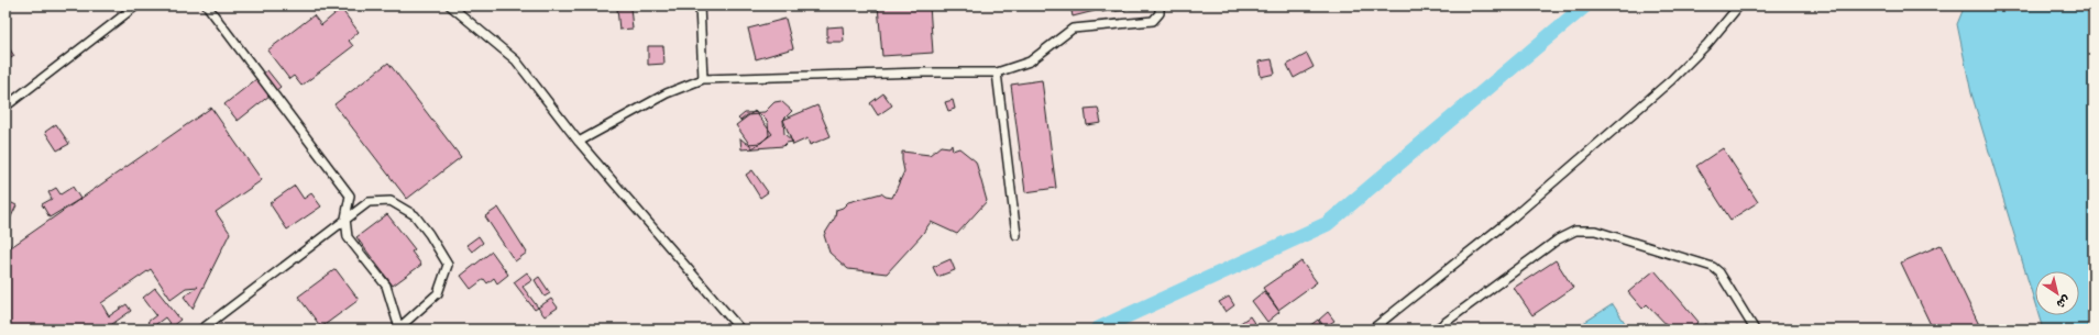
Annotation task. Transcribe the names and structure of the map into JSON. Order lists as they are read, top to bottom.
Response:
{
  "north": "bottom right"
}
